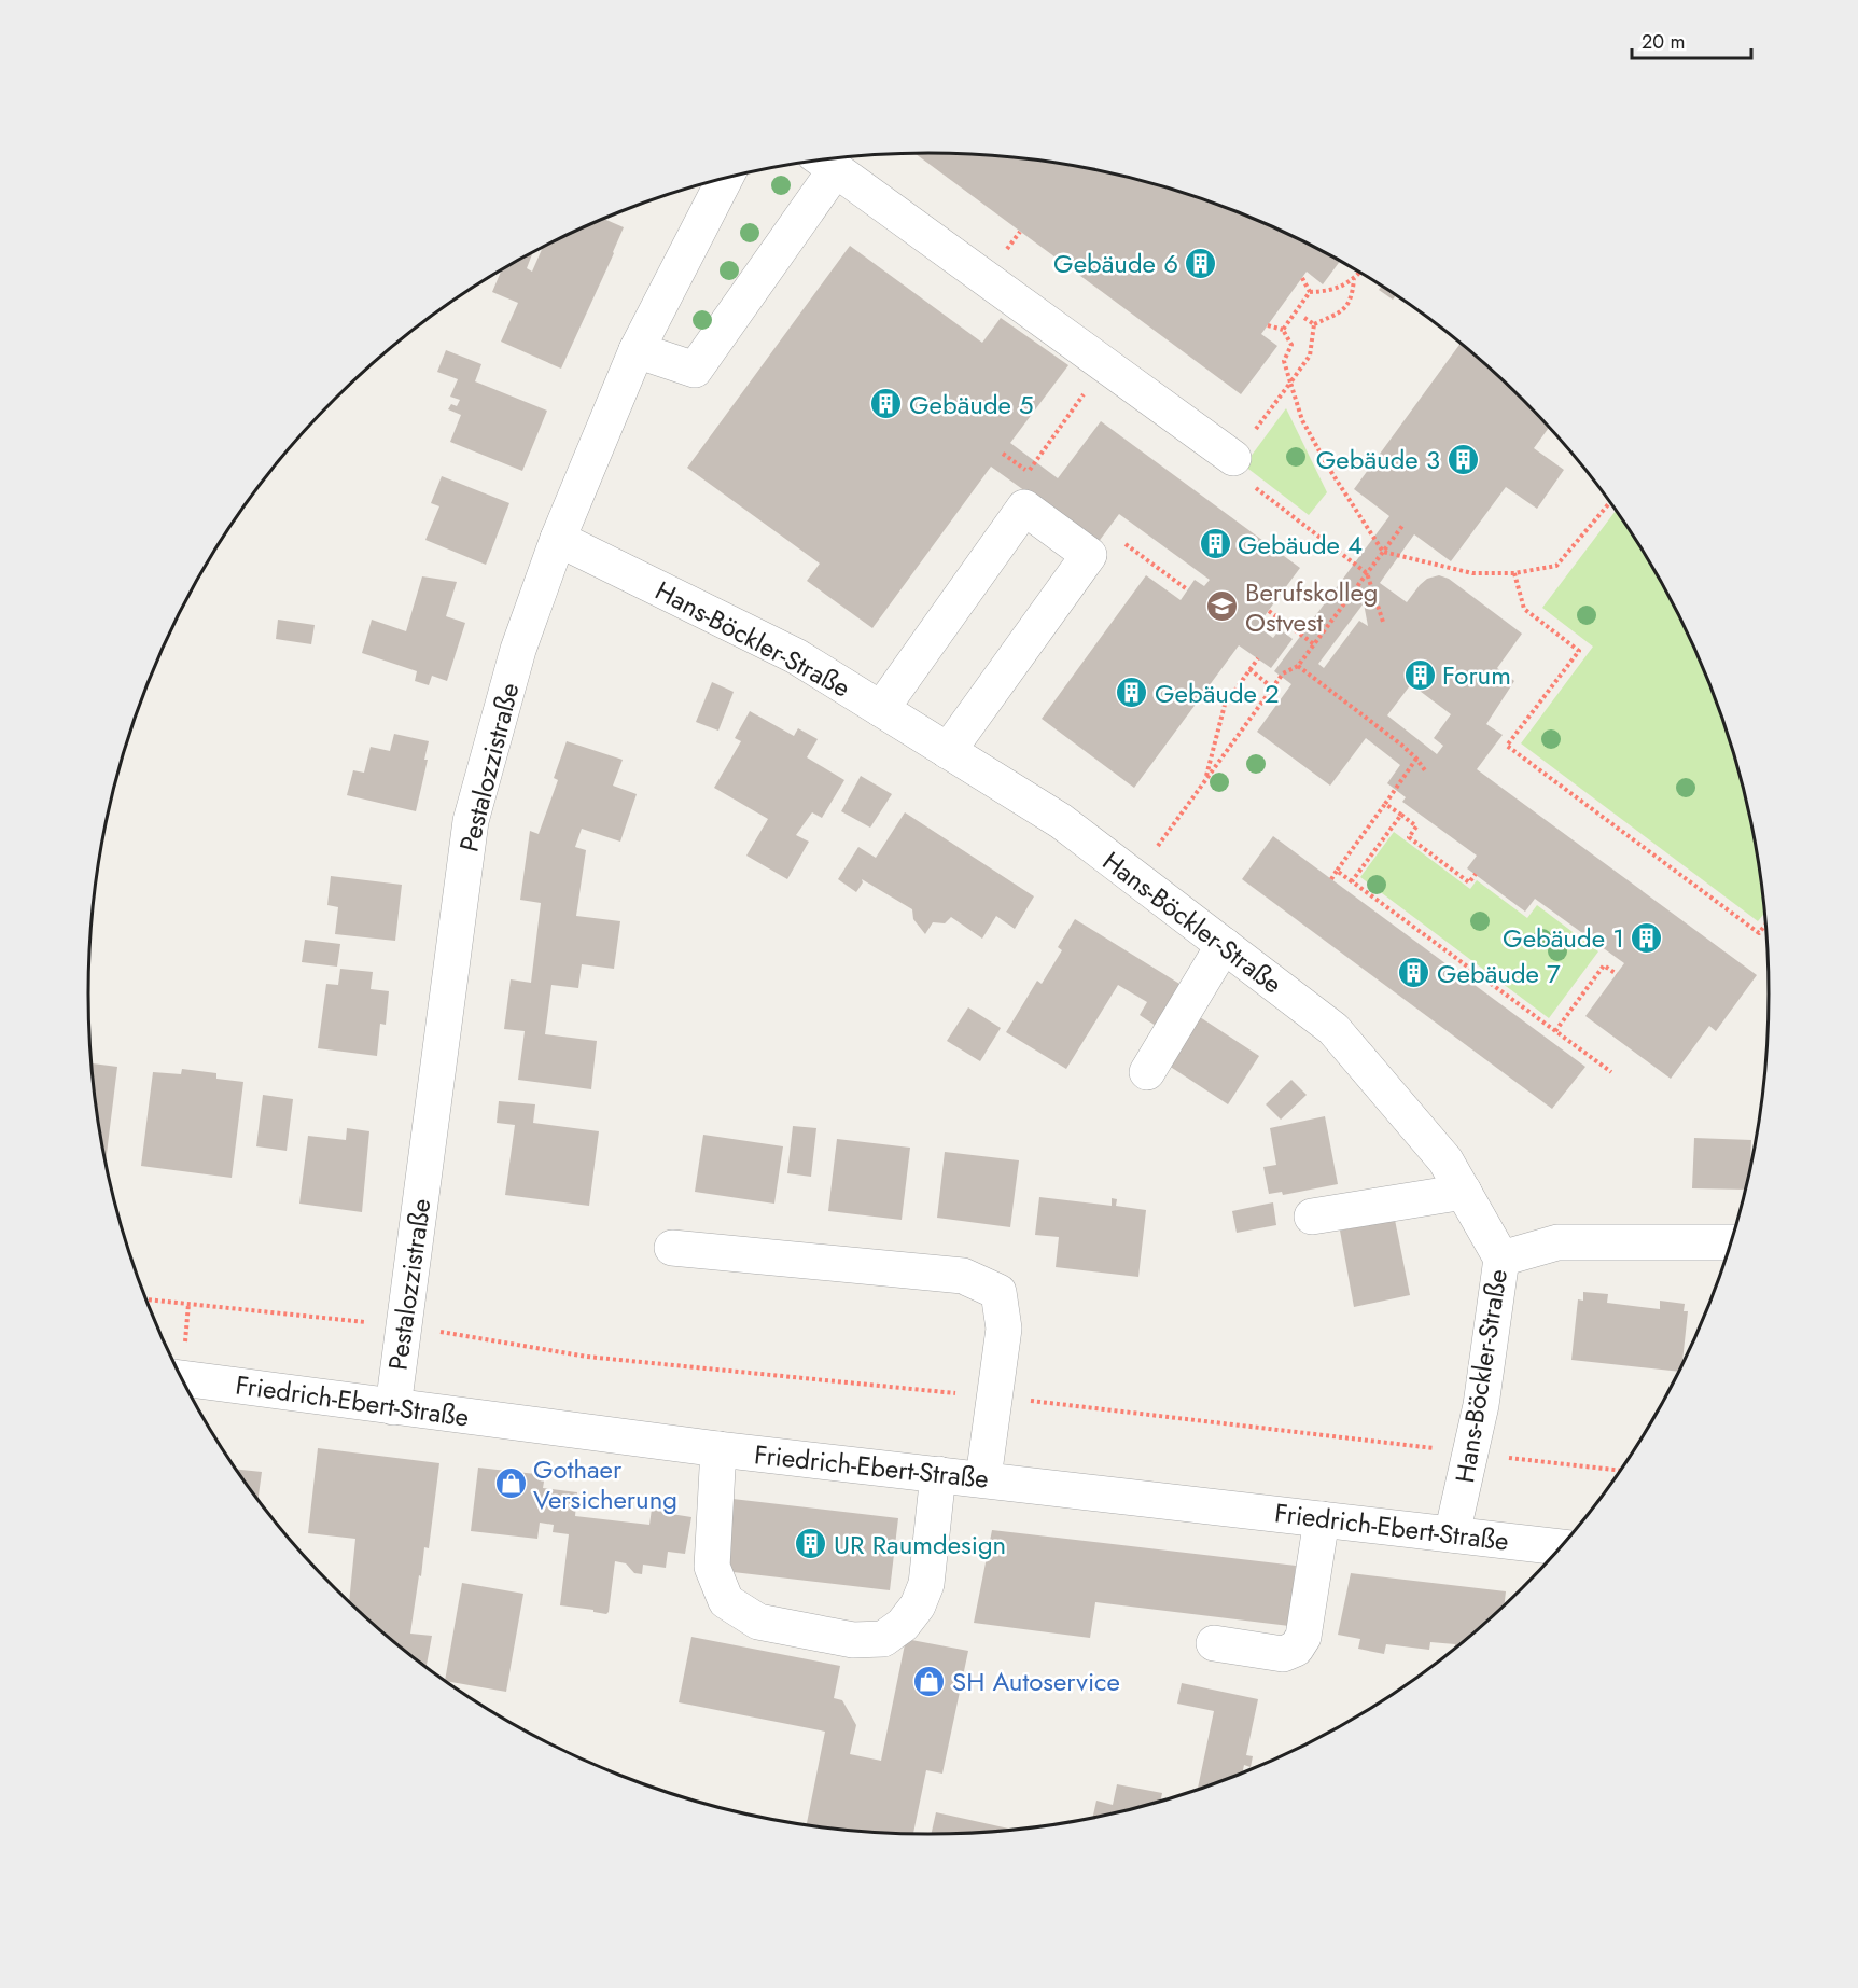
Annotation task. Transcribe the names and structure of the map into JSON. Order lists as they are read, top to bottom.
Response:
{
  "streets": {
    "street": ["Hans-Böckler-Straße", "Pestalozzistraße", "Friedrich-Ebert-Straße"]
  },
  "crossings": [
    ["Hans-Böckler-Straße", "Pestalozzistraße"],
    ["Hans-Böckler-Straße", "Friedrich-Ebert-Straße"],
    ["Pestalozzistraße", "Friedrich-Ebert-Straße"]
  ],
  "places": {
    "building": [
      "Gebäude 6",
      "Gebäude 5",
      "Gebäude 3",
      "Gebäude 4",
      "Forum",
      "Gebäude 2",
      "Gebäude 1",
      "Gebäude 7",
      "UR Raumdesign"
    ],
    "school or university": ["Berufskolleg Ostvest"],
    "shop": ["Gothaer Versicherung", "SH Autoservice"]
  },
  "scale_bar": "20 m"
}
